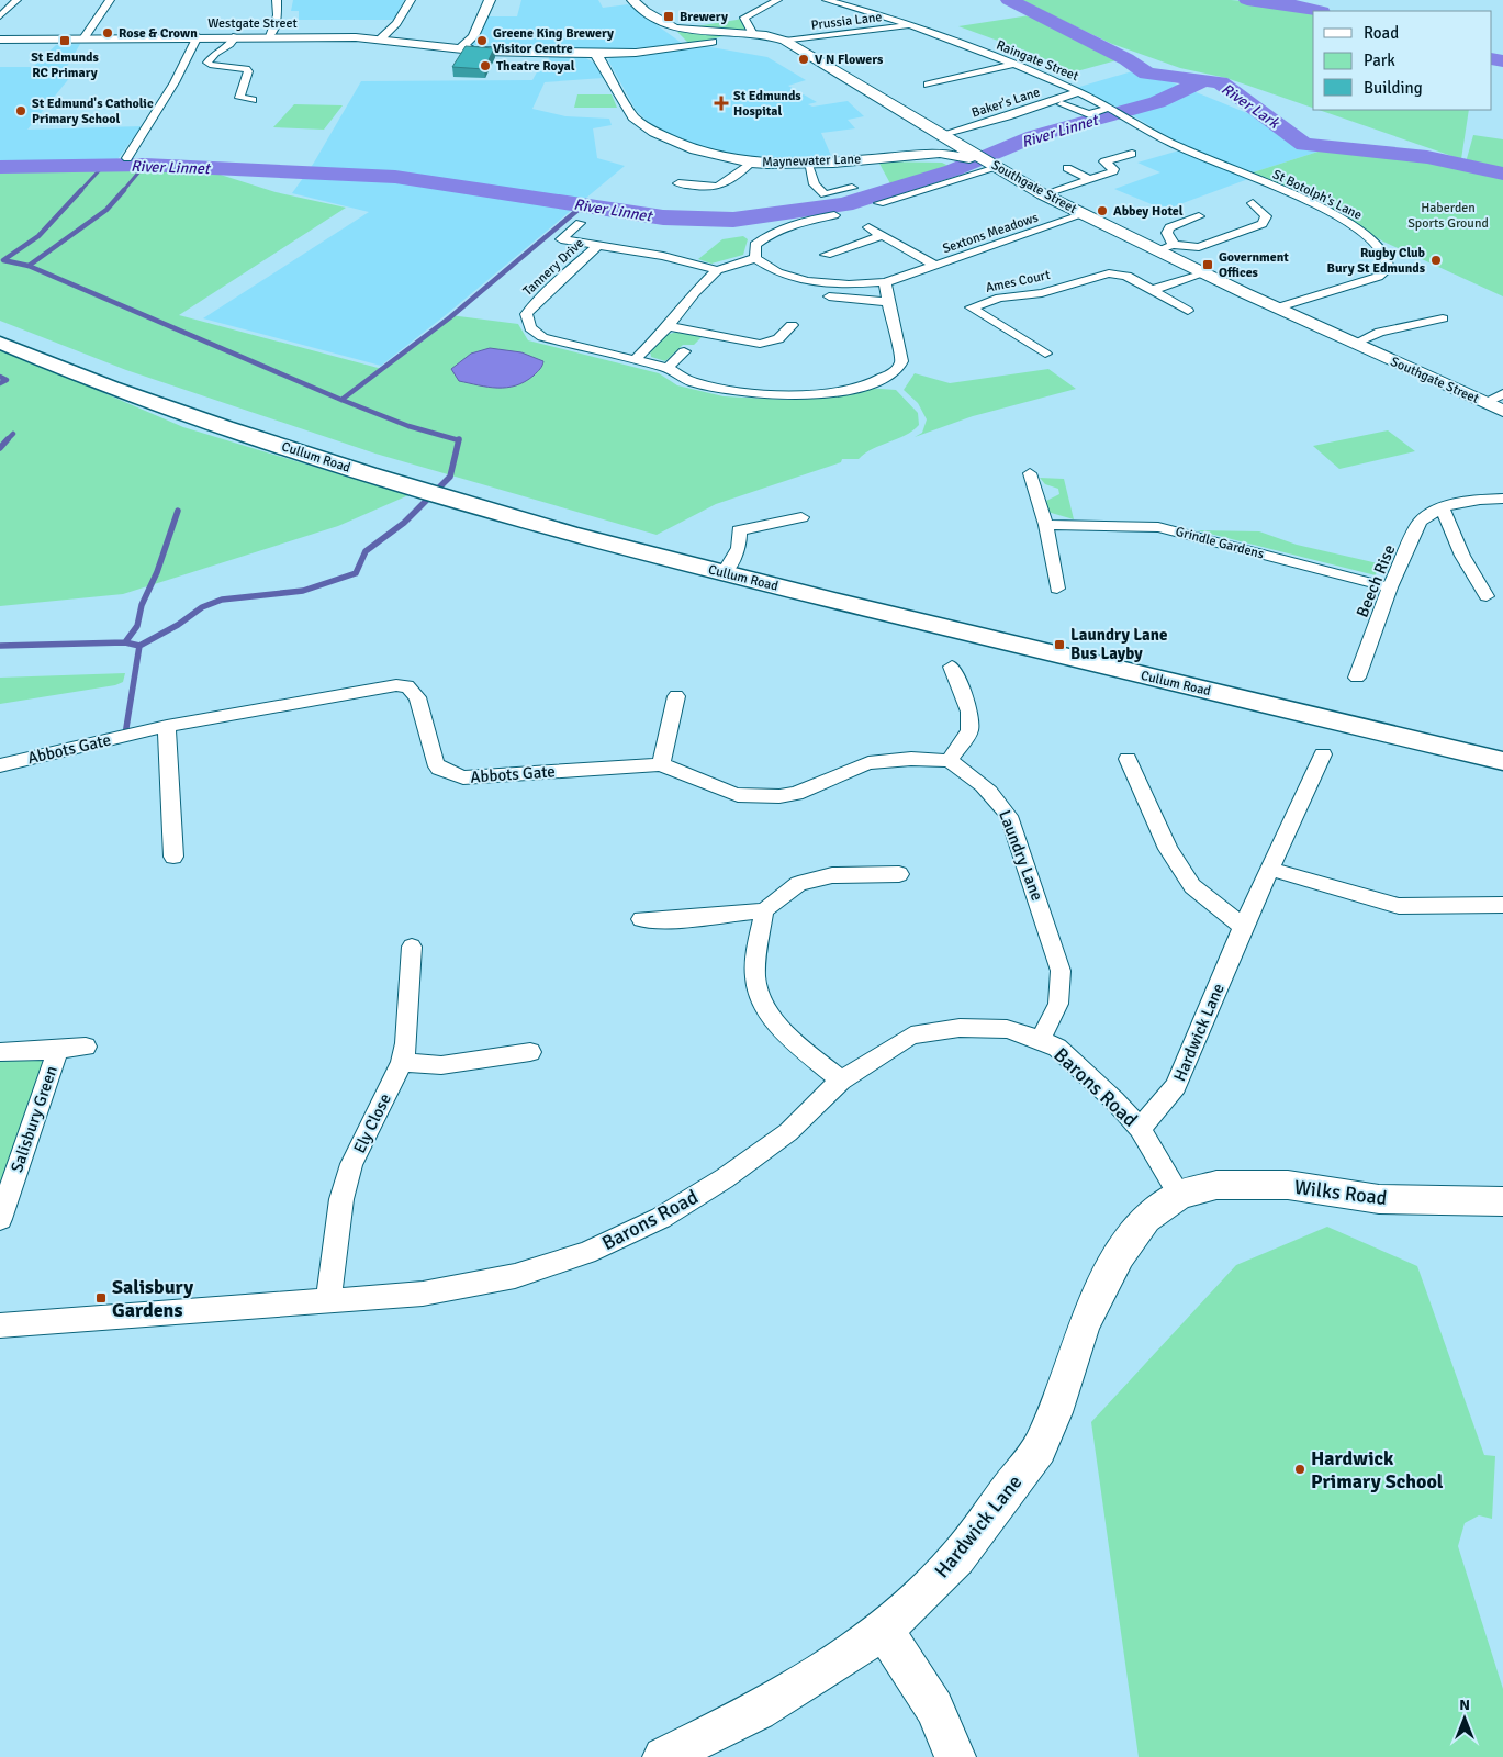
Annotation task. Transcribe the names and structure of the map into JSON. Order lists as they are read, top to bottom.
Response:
{
  "streets": {
    "main road": ["Cullum Road"],
    "street": [
      "Prussia Lane",
      "Westgate Street",
      "Raingate Street",
      "Baker's Lane",
      "Maynewater Lane",
      "Southgate Street",
      "St Botolph's Lane",
      "Sextons Meadows",
      "Tannery Drive",
      "Ames Court",
      "Grindle Gardens",
      "Beech Rise",
      "Abbots Gate",
      "Laundry Lane",
      "Hardwick Lane",
      "Barons Road",
      "Salisbury Green",
      "Ely Close",
      "Wilks Road"
    ]
  },
  "crossings": [
    ["Prussia Lane", "Raingate Street"],
    ["Prussia Lane", "Southgate Street"],
    ["Westgate Street", "Maynewater Lane"],
    ["Raingate Street", "Baker's Lane"],
    ["Raingate Street", "St Botolph's Lane"],
    ["Baker's Lane", "Southgate Street"],
    ["Maynewater Lane", "Southgate Street"],
    ["Southgate Street", "St Botolph's Lane"],
    ["Southgate Street", "Sextons Meadows"],
    ["Grindle Gardens", "Beech Rise"],
    ["Abbots Gate", "Laundry Lane"],
    ["Laundry Lane", "Barons Road"],
    ["Hardwick Lane", "Barons Road"],
    ["Hardwick Lane", "Wilks Road"],
    ["Barons Road", "Ely Close"],
    ["Barons Road", "Wilks Road"]
  ],
  "water": ["River Lark", "River Linnet"],
  "parks": ["Haberden Sports Ground"],
  "places": {
    "transit": [
      "Brewery",
      "St Edmunds RC Primary",
      "Government Offices",
      "Laundry Lane Bus Layby",
      "Salisbury Gardens"
    ],
    "other": [
      "Rose & Crown",
      "Greene King Brewery Visitor Centre",
      "V N Flowers",
      "Theatre Royal",
      "St Edmund's Catholic Primary School",
      "Abbey Hotel",
      "Rugby Club Bury St Edmunds",
      "Hardwick Primary School"
    ],
    "health": ["St Edmunds Hospital"]
  },
  "legend": ["Road", "Park", "Building"],
  "north": "top"
}
